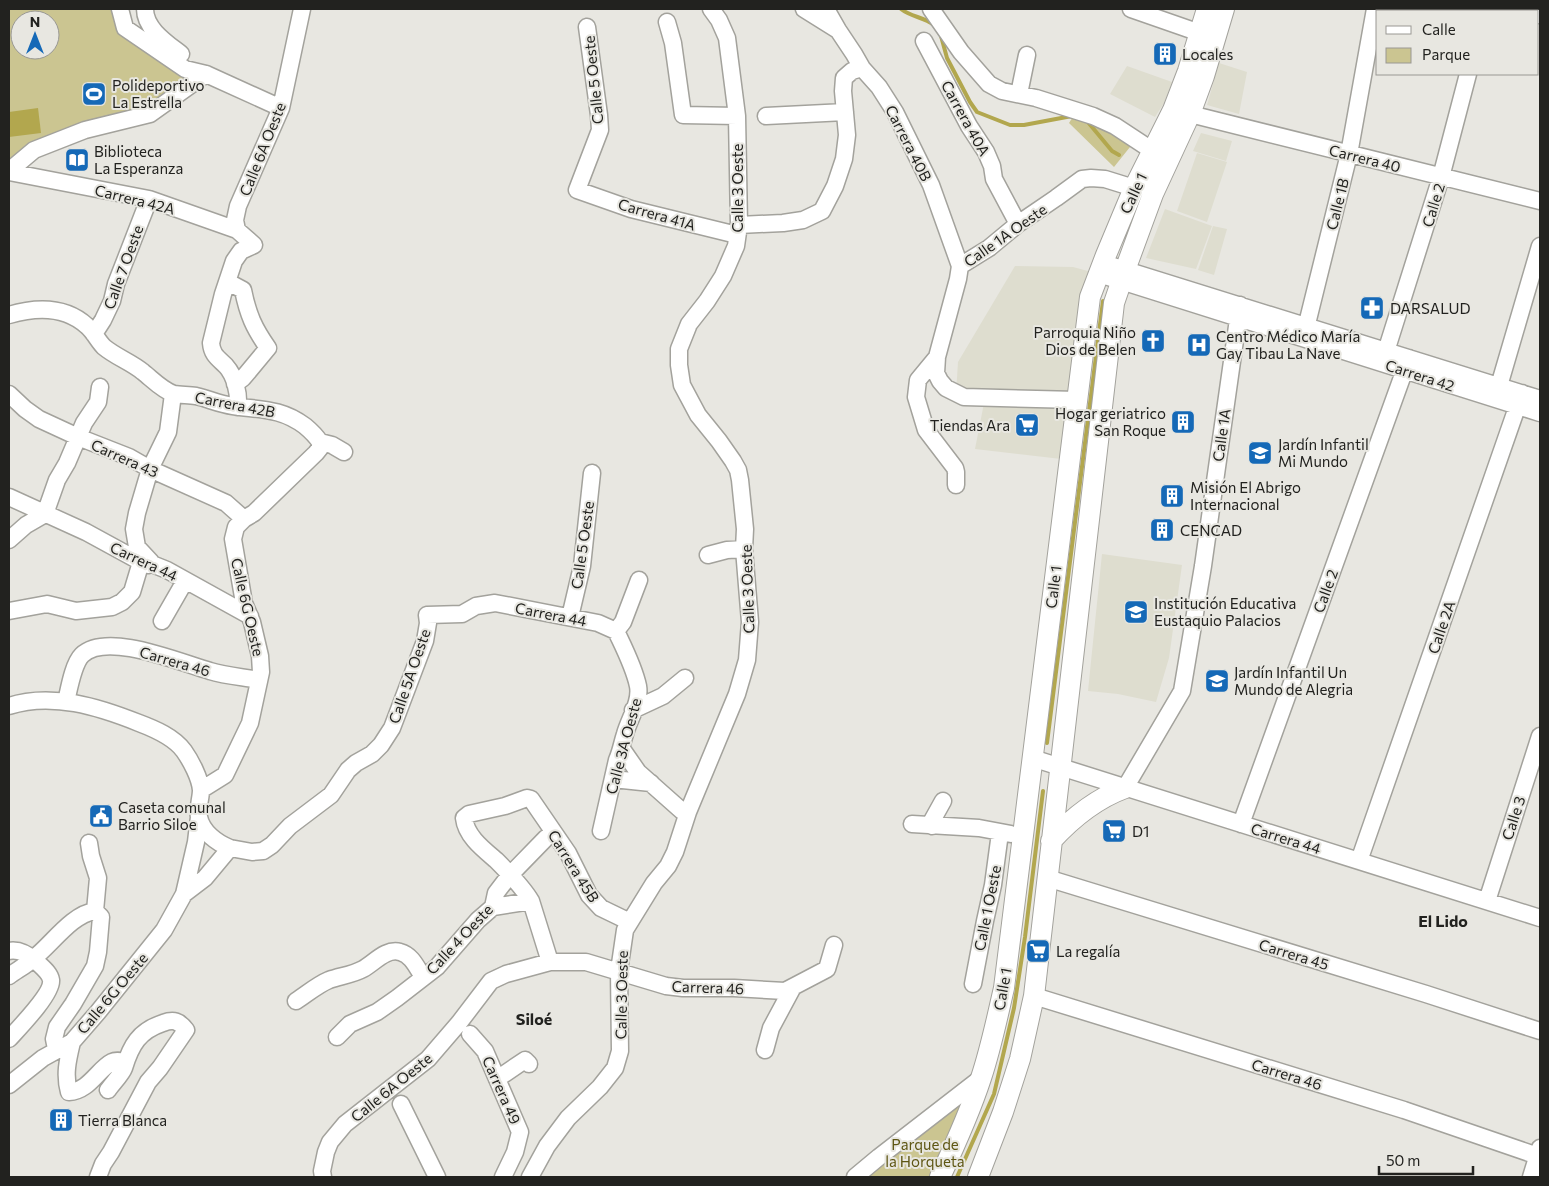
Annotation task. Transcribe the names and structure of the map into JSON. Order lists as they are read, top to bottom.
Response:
{
  "streets": {
    "main road": ["Calle 1"],
    "street": [
      "Calle 5 Oeste",
      "Carrera 40A",
      "Carrera 40B",
      "Calle 6A Oeste",
      "Carrera 40",
      "Calle 3 Oeste",
      "Carrera 42A",
      "Calle 1B",
      "Calle 2",
      "Carrera 41A",
      "Calle 1A Oeste",
      "Calle 7 Oeste",
      "Carrera 42",
      "Carrera 42B",
      "Calle 1A",
      "Carrera 43",
      "Carrera 44",
      "Calle 6G Oeste",
      "Calle 2A",
      "Carrera 46",
      "Calle 5A Oeste",
      "Calle 3A Oeste",
      "Calle 3",
      "Carrera 45B",
      "Calle 1 Oeste",
      "Calle 4 Oeste",
      "Carrera 45",
      "Carrera 49"
    ]
  },
  "crossings": [
    ["Calle 5 Oeste", "Carrera 41A"],
    ["Calle 5 Oeste", "Carrera 44"],
    ["Carrera 40A", "Calle 1A Oeste"],
    ["Carrera 40B", "Carrera 41A"],
    ["Carrera 40B", "Calle 1A Oeste"],
    ["Calle 6A Oeste", "Carrera 42A"],
    ["Calle 6A Oeste", "Carrera 46"],
    ["Carrera 40", "Calle 1"],
    ["Carrera 40", "Calle 1B"],
    ["Carrera 40", "Calle 2"],
    ["Calle 3 Oeste", "Carrera 41A"],
    ["Calle 3 Oeste", "Carrera 46"],
    ["Calle 3 Oeste", "Carrera 45B"],
    ["Calle 1", "Calle 1A Oeste"],
    ["Calle 1", "Carrera 42"],
    ["Calle 1", "Carrera 44"],
    ["Calle 1", "Carrera 46"],
    ["Calle 1", "Carrera 45"],
    ["Carrera 42A", "Calle 7 Oeste"],
    ["Calle 1B", "Carrera 42"],
    ["Calle 2", "Carrera 42"],
    ["Calle 2", "Carrera 44"],
    ["Carrera 42", "Calle 1A"],
    ["Carrera 42", "Calle 2A"],
    ["Carrera 42B", "Calle 6G Oeste"],
    ["Calle 1A", "Carrera 44"],
    ["Carrera 43", "Calle 6G Oeste"],
    ["Carrera 44", "Calle 6G Oeste"],
    ["Carrera 44", "Calle 2A"],
    ["Carrera 44", "Calle 5A Oeste"],
    ["Carrera 44", "Calle 3A Oeste"],
    ["Carrera 44", "Calle 3"],
    ["Calle 6G Oeste", "Carrera 46"],
    ["Carrera 45B", "Calle 4 Oeste"]
  ],
  "districts": ["El Lido", "Siloé"],
  "parks": ["Parque de la Horqueta"],
  "places": {
    "building": [
      "Locales",
      "Hogar geriatrico San Roque",
      "Misión El Abrigo Internacional",
      "CENCAD",
      "Tierra Blanca"
    ],
    "sports": ["Polideportivo La Estrella"],
    "library": ["Biblioteca La Esperanza"],
    "pharmacy": ["DARSALUD"],
    "church": ["Parroquia Niño Dios de Belen"],
    "hospital": ["Centro Médico María Gay Tibau La Nave"],
    "supermarket": ["Tiendas Ara", "D1", "La regalía"],
    "school or university": ["Jardín Infantil Mi Mundo", "Institución Educativa Eustaquio Palacios", "Jardín Infantil Un Mundo de Alegria"],
    "public building": ["Caseta comunal Barrio Siloe"]
  },
  "legend": ["Calle", "Parque"],
  "scale_bar": "50 m",
  "north": "top"
}
